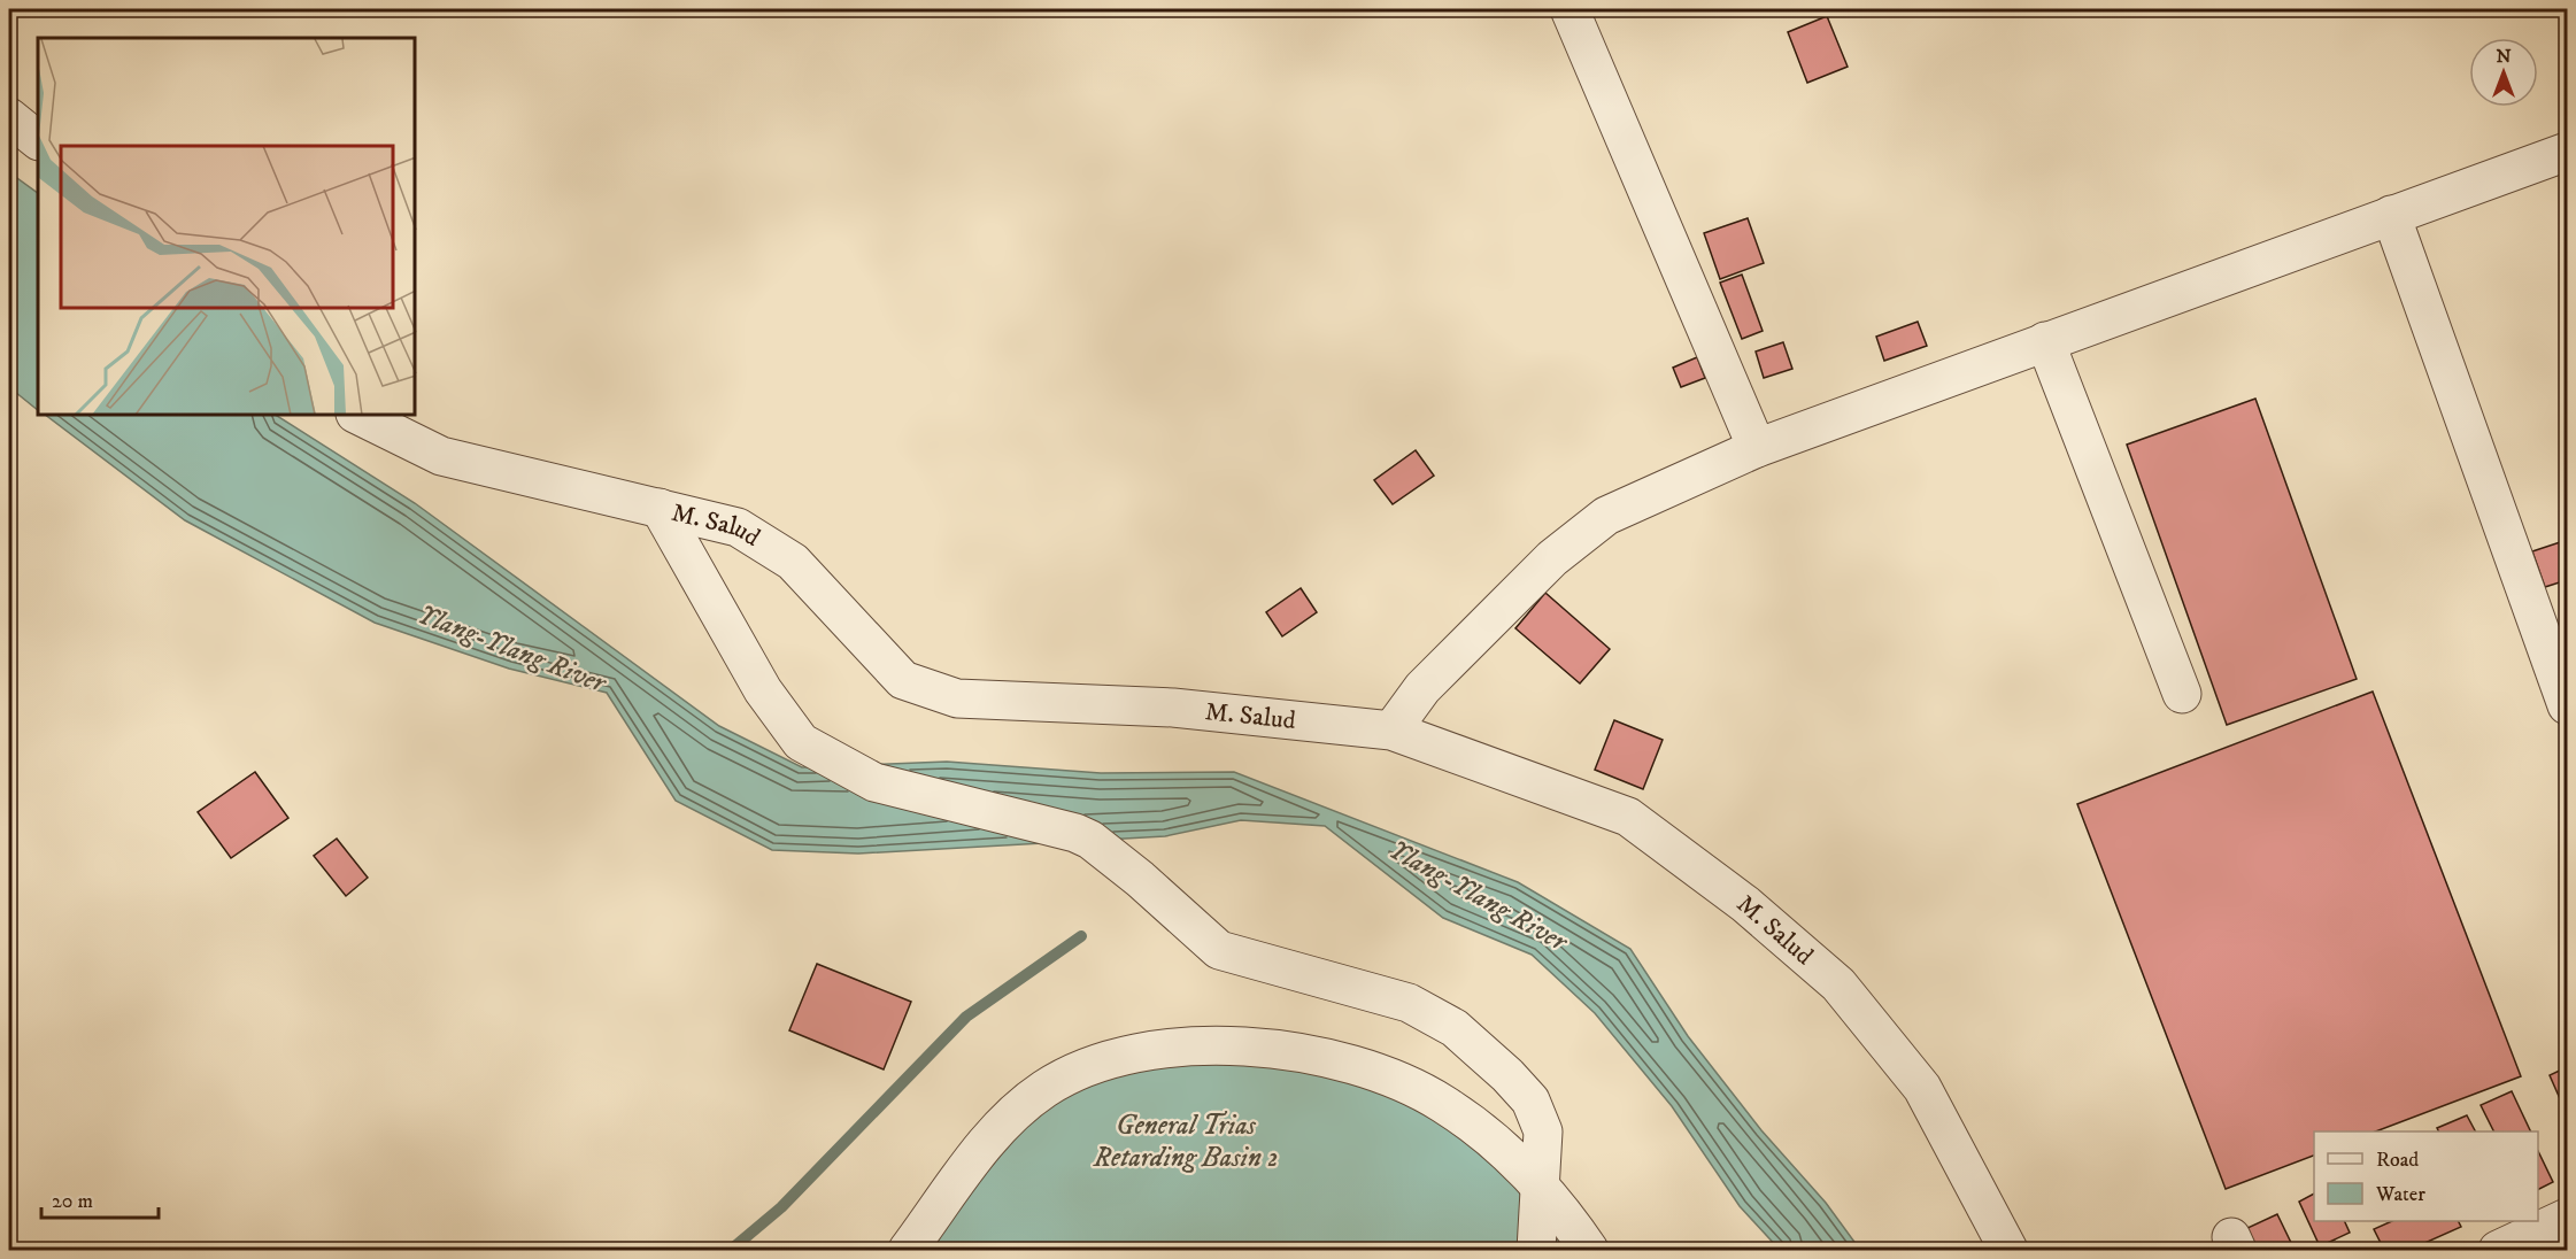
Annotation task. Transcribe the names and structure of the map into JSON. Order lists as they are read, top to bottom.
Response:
{
  "streets": {
    "street": ["M. Salud"]
  },
  "water": ["Ylang-Ylang River", "General Trias Retarding Basin 2"],
  "legend": ["Road", "Water"],
  "scale_bar": "20 m",
  "north": "top"
}
